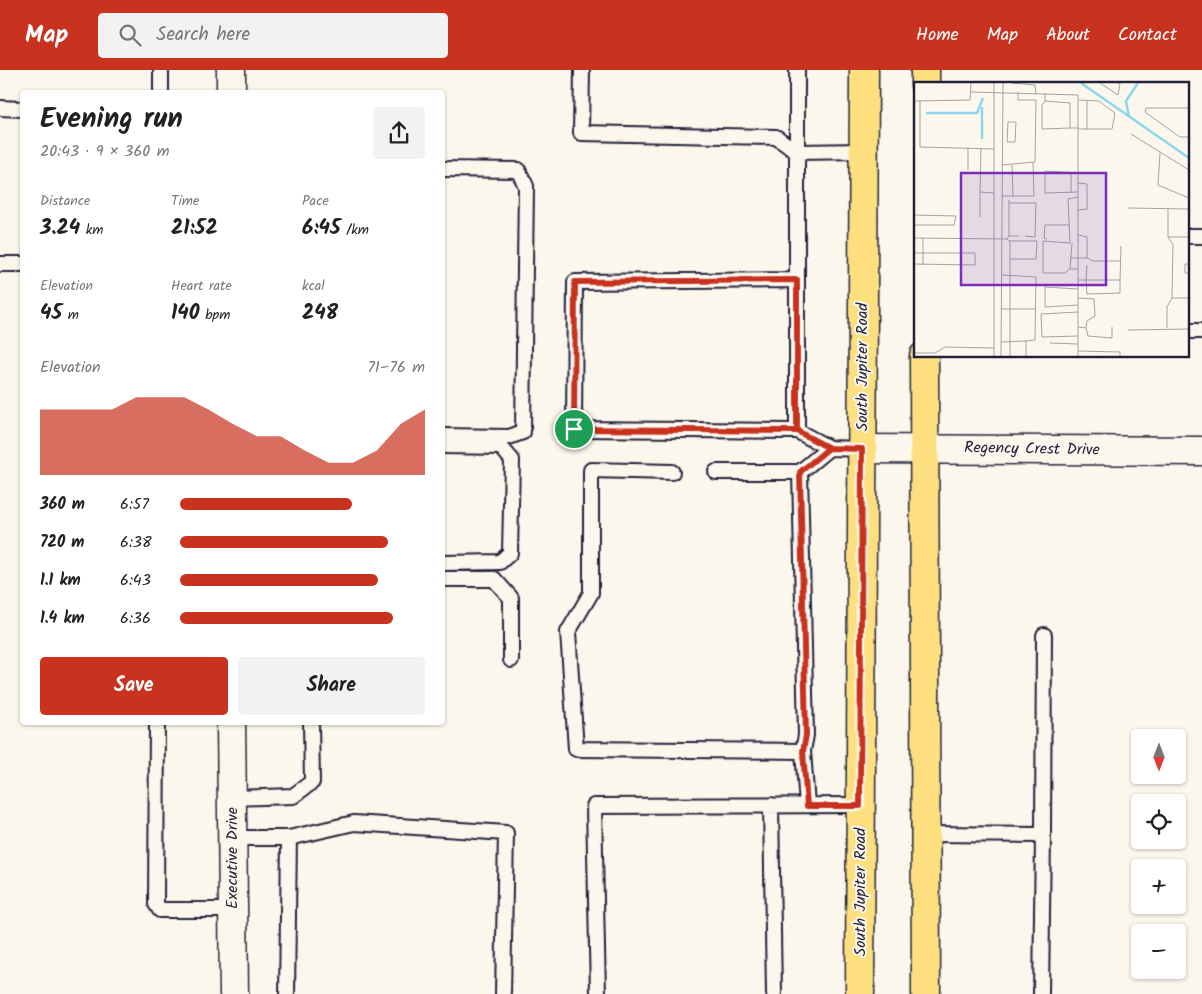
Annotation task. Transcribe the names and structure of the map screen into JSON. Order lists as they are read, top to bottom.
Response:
{
  "streets": {
    "main road": ["South Jupiter Road"],
    "street": ["Regency Crest Drive", "Executive Drive"]
  },
  "crossings": [
    ["South Jupiter Road", "Regency Crest Drive"]
  ],
  "north": "bottom",
  "page": {
    "header": "Map",
    "search": "Search here",
    "nav": [
      "Home",
      "Map",
      "About",
      "Contact"
    ],
    "heading": ["Evening run", "20:43 · 9 × 360 m"],
    "stats": [
      ["Distance", "3.24 km"],
      ["Time", "21:52"],
      ["Pace", "6:45 /km"],
      ["Elevation", "45 m"],
      ["Heart rate", "140 bpm"],
      ["kcal", "248"]
    ],
    "chart": ["Elevation", "71–76 m"],
    "list": [
      {
        "name": "360 m",
        "note": "6:57"
      },
      {
        "name": "720 m",
        "note": "6:38"
      },
      {
        "name": "1.1 km",
        "note": "6:43"
      },
      {
        "name": "1.4 km",
        "note": "6:36"
      }
    ],
    "buttons": ["Save", "Share"],
    "map_buttons": ["+", "−"]
  }
}
